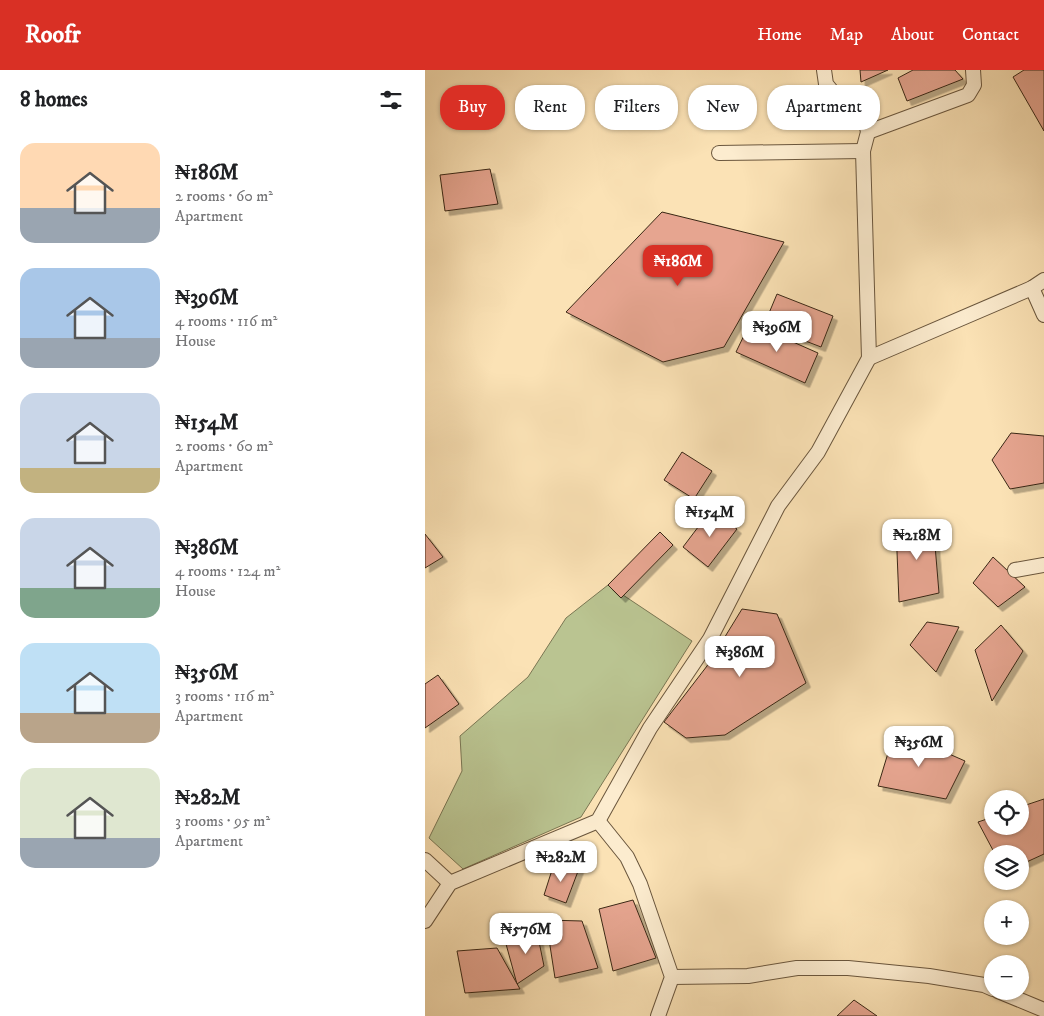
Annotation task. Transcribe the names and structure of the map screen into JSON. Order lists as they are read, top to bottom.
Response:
{
  "page": {
    "header": "Roofr",
    "nav": [
      "Home",
      "Map",
      "About",
      "Contact"
    ],
    "heading": "8 homes",
    "chip": [
      "Buy",
      "Rent",
      "Filters",
      "New",
      "Apartment"
    ],
    "list": [
      {
        "name": "₦186M",
        "note": "2 rooms · 60 m² · Apartment"
      },
      {
        "name": "₦396M",
        "note": "4 rooms · 116 m² · House"
      },
      {
        "name": "₦154M",
        "note": "2 rooms · 60 m² · Apartment"
      },
      {
        "name": "₦386M",
        "note": "4 rooms · 124 m² · House"
      },
      {
        "name": "₦356M",
        "note": "3 rooms · 116 m² · Apartment"
      },
      {
        "name": "₦282M",
        "note": "3 rooms · 95 m² · Apartment"
      }
    ],
    "price": [
      "₦186M",
      "₦396M",
      "₦154M",
      "₦218M",
      "₦386M",
      "₦356M",
      "₦282M",
      "₦576M"
    ],
    "map_buttons": ["+", "−"]
  }
}
